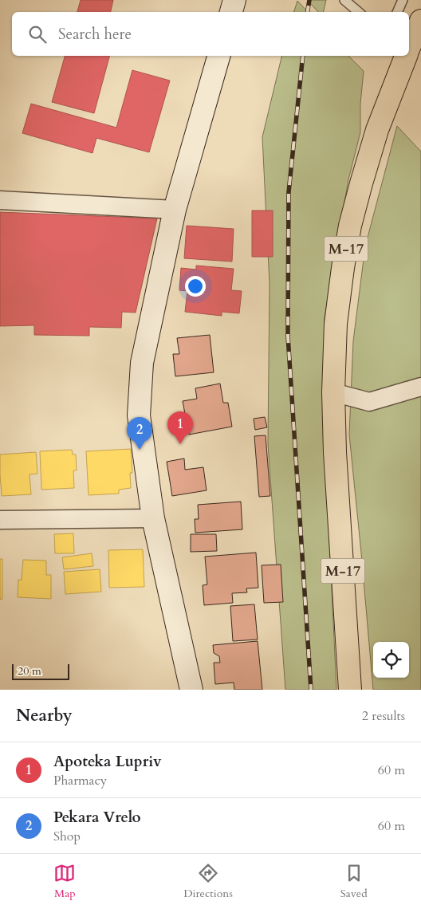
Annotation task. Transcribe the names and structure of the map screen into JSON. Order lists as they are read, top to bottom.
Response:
{
  "streets": {
    "main road": ["M-17"]
  },
  "scale_bar": "20 m",
  "page": {
    "search": "Search here",
    "pins": ["1", "2"],
    "scale": "20 m",
    "heading": ["Nearby", "2 results"],
    "list": [
      {
        "mark": "1",
        "name": "Apoteka Lupriv",
        "note": "Pharmacy",
        "value": "60 m"
      },
      {
        "mark": "2",
        "name": "Pekara Vrelo",
        "note": "Shop",
        "value": "60 m"
      }
    ],
    "nav": ["Map", "Directions", "Saved"]
  }
}
